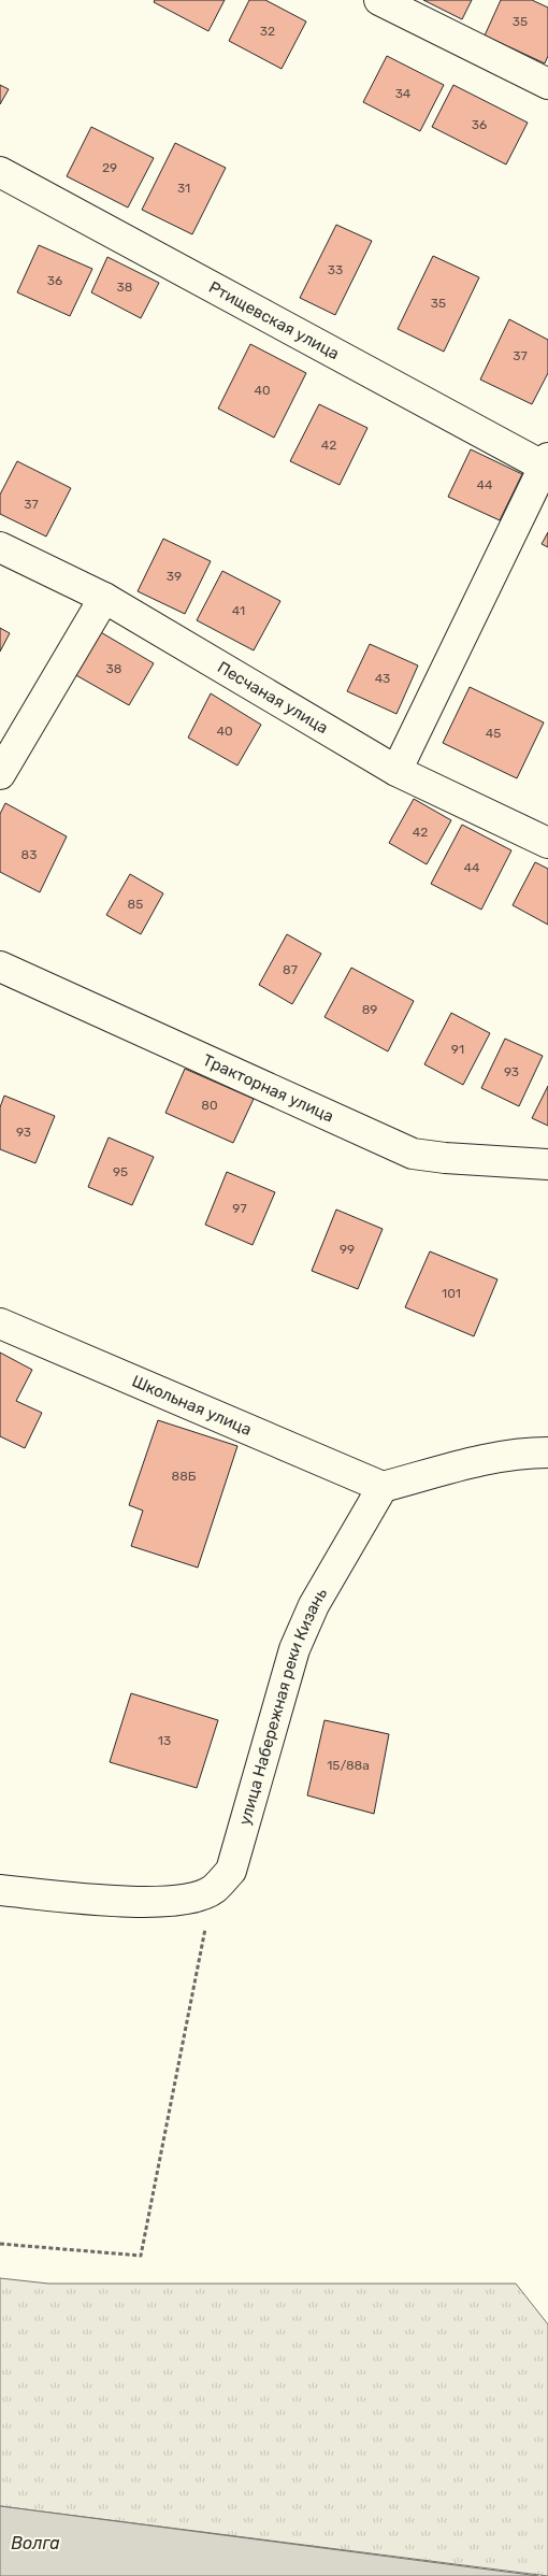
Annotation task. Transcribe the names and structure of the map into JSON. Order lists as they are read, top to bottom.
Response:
{
  "streets": {
    "street": [
      "Ртищевская улица",
      "Песчаная улица",
      "Тракторная улица",
      "Школьная улица",
      "улица Набережная реки Кизань"
    ]
  },
  "crossings": [
    ["Школьная улица", "улица Набережная реки Кизань"]
  ],
  "water": ["Волга"],
  "house_numbers": [
    "35",
    "32",
    "34",
    "36",
    "29",
    "31",
    "33",
    "36",
    "38",
    "35",
    "37",
    "40",
    "42",
    "44",
    "37",
    "39",
    "41",
    "38",
    "43",
    "40",
    "45",
    "42",
    "83",
    "44",
    "85",
    "87",
    "89",
    "91",
    "93",
    "80",
    "93",
    "95",
    "97",
    "99",
    "101",
    "88Б",
    "13",
    "15/88а"
  ]
}
